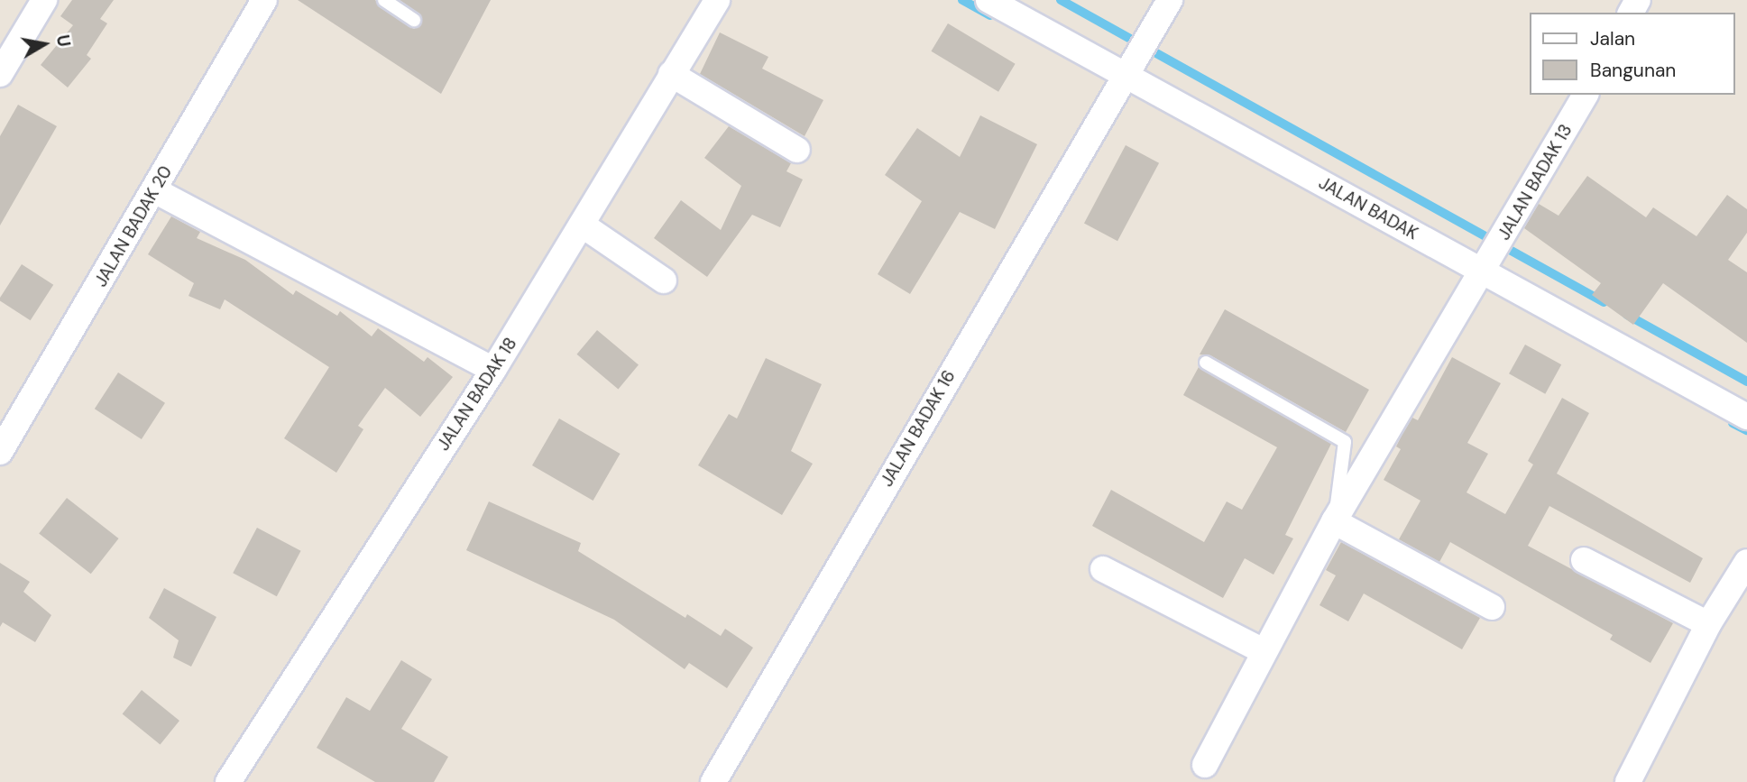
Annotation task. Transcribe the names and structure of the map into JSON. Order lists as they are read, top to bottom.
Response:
{
  "streets": {
    "street": [
      "JALAN BADAK 13",
      "JALAN BADAK",
      "JALAN BADAK 20",
      "JALAN BADAK 18",
      "JALAN BADAK 16"
    ]
  },
  "crossings": [
    ["JALAN BADAK 13", "JALAN BADAK"],
    ["JALAN BADAK", "JALAN BADAK 16"]
  ],
  "legend": ["Jalan", "Bangunan"],
  "north": "right"
}
